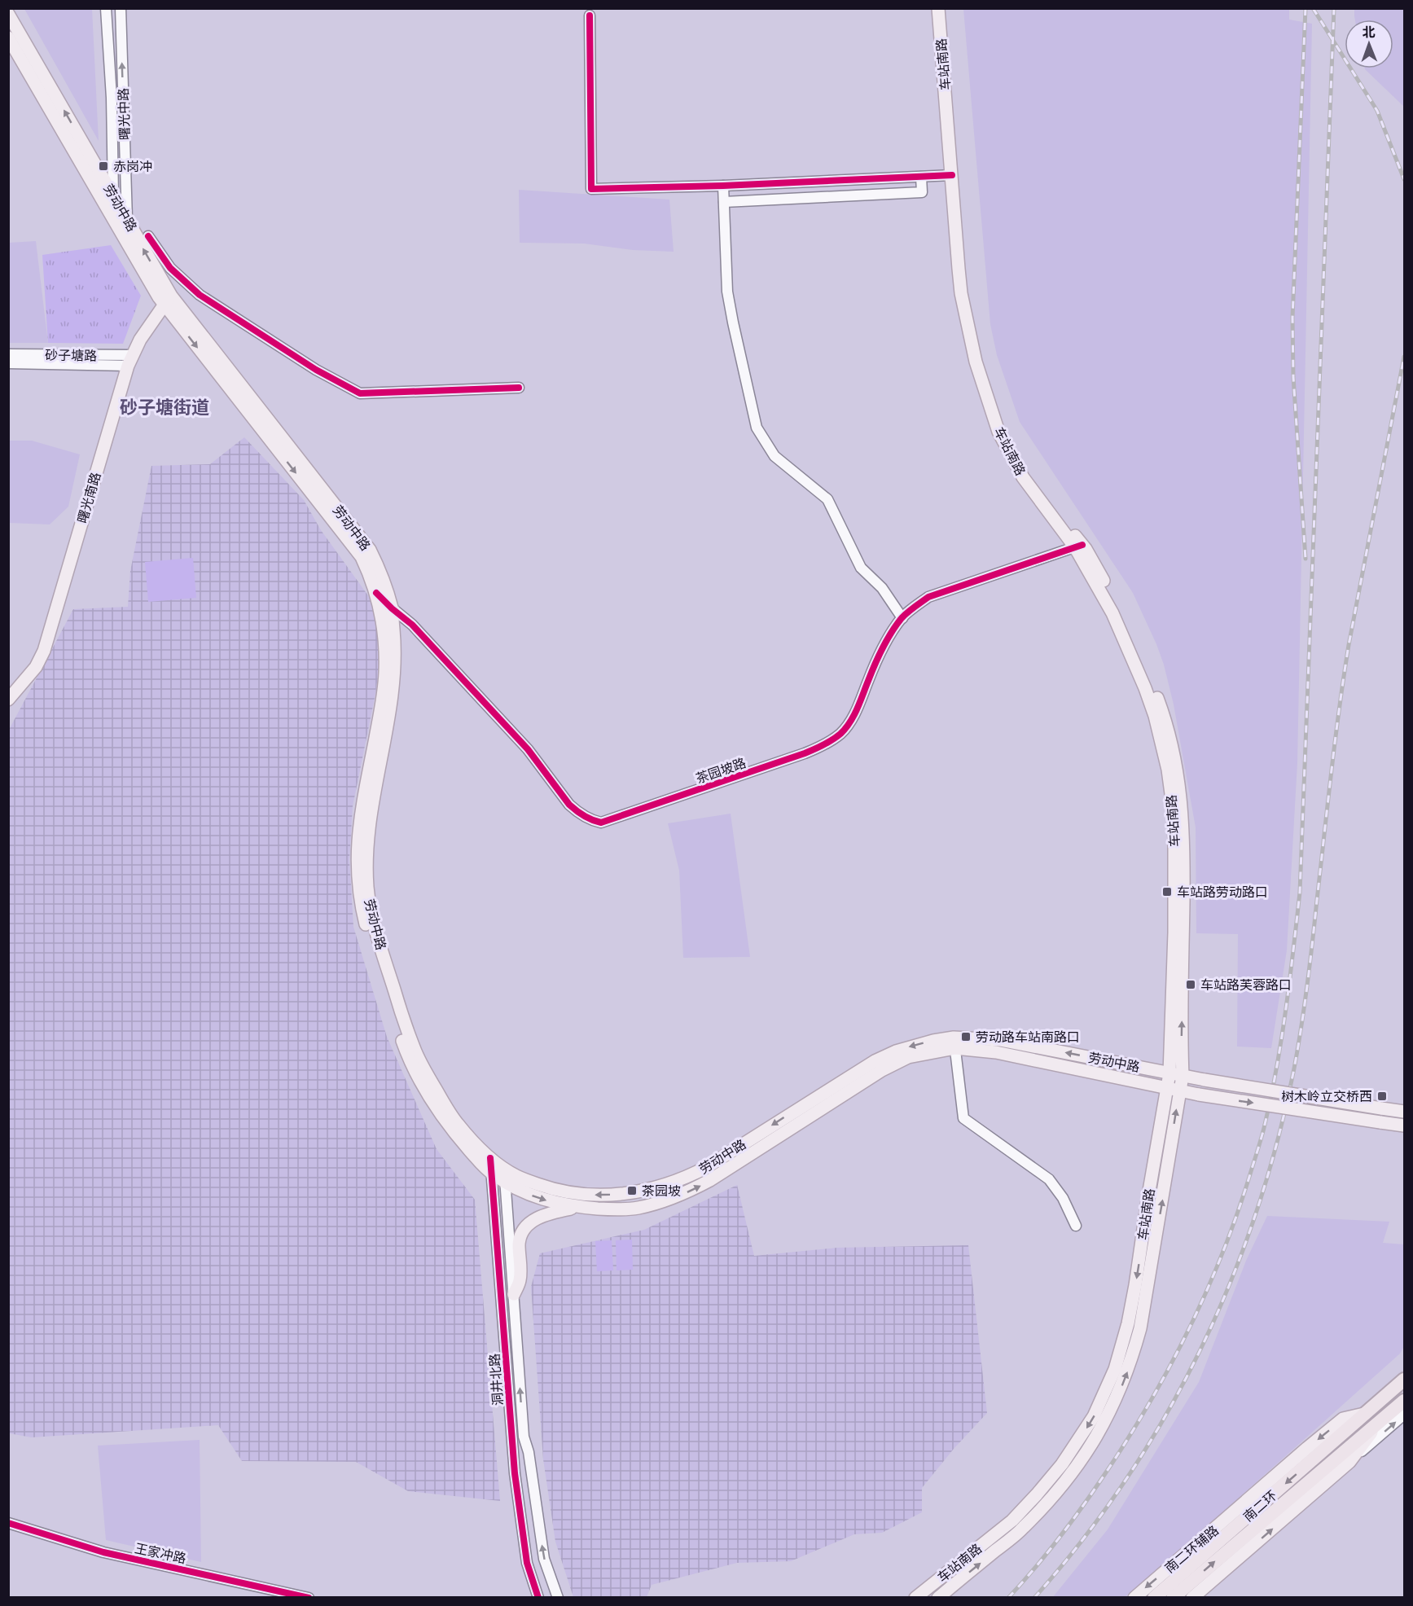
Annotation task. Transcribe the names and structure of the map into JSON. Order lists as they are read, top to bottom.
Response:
{
  "streets": {
    "highway": ["南二环"],
    "main road": [
      "车站南路",
      "劳动中路",
      "曙光南路",
      "南二环辅路"
    ],
    "street": [
      "曙光中路",
      "砂子塘路",
      "茶园坡路",
      "洞井北路",
      "王家冲路"
    ]
  },
  "crossings": [
    ["车站南路", "劳动中路"],
    ["车站南路", "茶园坡路"],
    ["曙光中路", "劳动中路"],
    ["劳动中路", "曙光南路"],
    ["劳动中路", "茶园坡路"],
    ["劳动中路", "洞井北路"],
    ["砂子塘路", "曙光南路"],
    ["南二环", "南二环辅路"]
  ],
  "districts": ["砂子塘街道"],
  "places": {
    "transit": [
      "赤岗冲",
      "车站路劳动路口",
      "车站路芙蓉路口",
      "劳动路车站南路口",
      "树木岭立交桥西",
      "茶园坡"
    ]
  },
  "north": "top"
}
